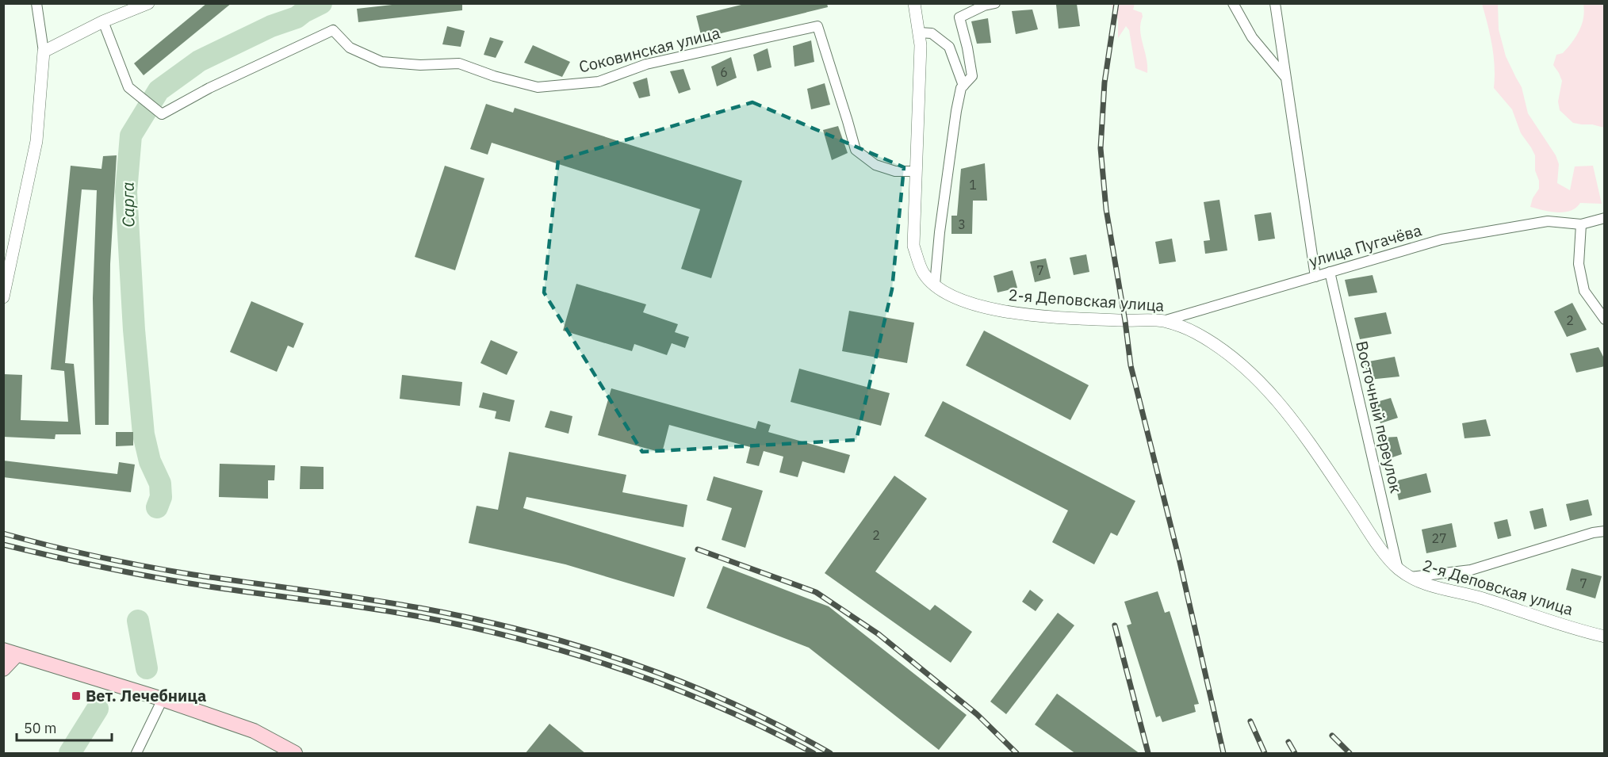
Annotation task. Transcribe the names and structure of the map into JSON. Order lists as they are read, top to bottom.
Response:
{
  "streets": {
    "street": [
      "Соковинская улица",
      "улица Пугачёва",
      "2-я Деповская улица",
      "Восточный переулок"
    ]
  },
  "crossings": [
    ["Соковинская улица", "2-я Деповская улица"],
    ["улица Пугачёва", "2-я Деповская улица"],
    ["улица Пугачёва", "Восточный переулок"],
    ["2-я Деповская улица", "Восточный переулок"]
  ],
  "water": ["Сарга"],
  "places": {
    "transit": ["Вет. Лечебница"]
  },
  "house_numbers": [
    "6",
    "1",
    "3",
    "7",
    "2",
    "2",
    "27",
    "7"
  ],
  "scale_bar": "50 m"
}
